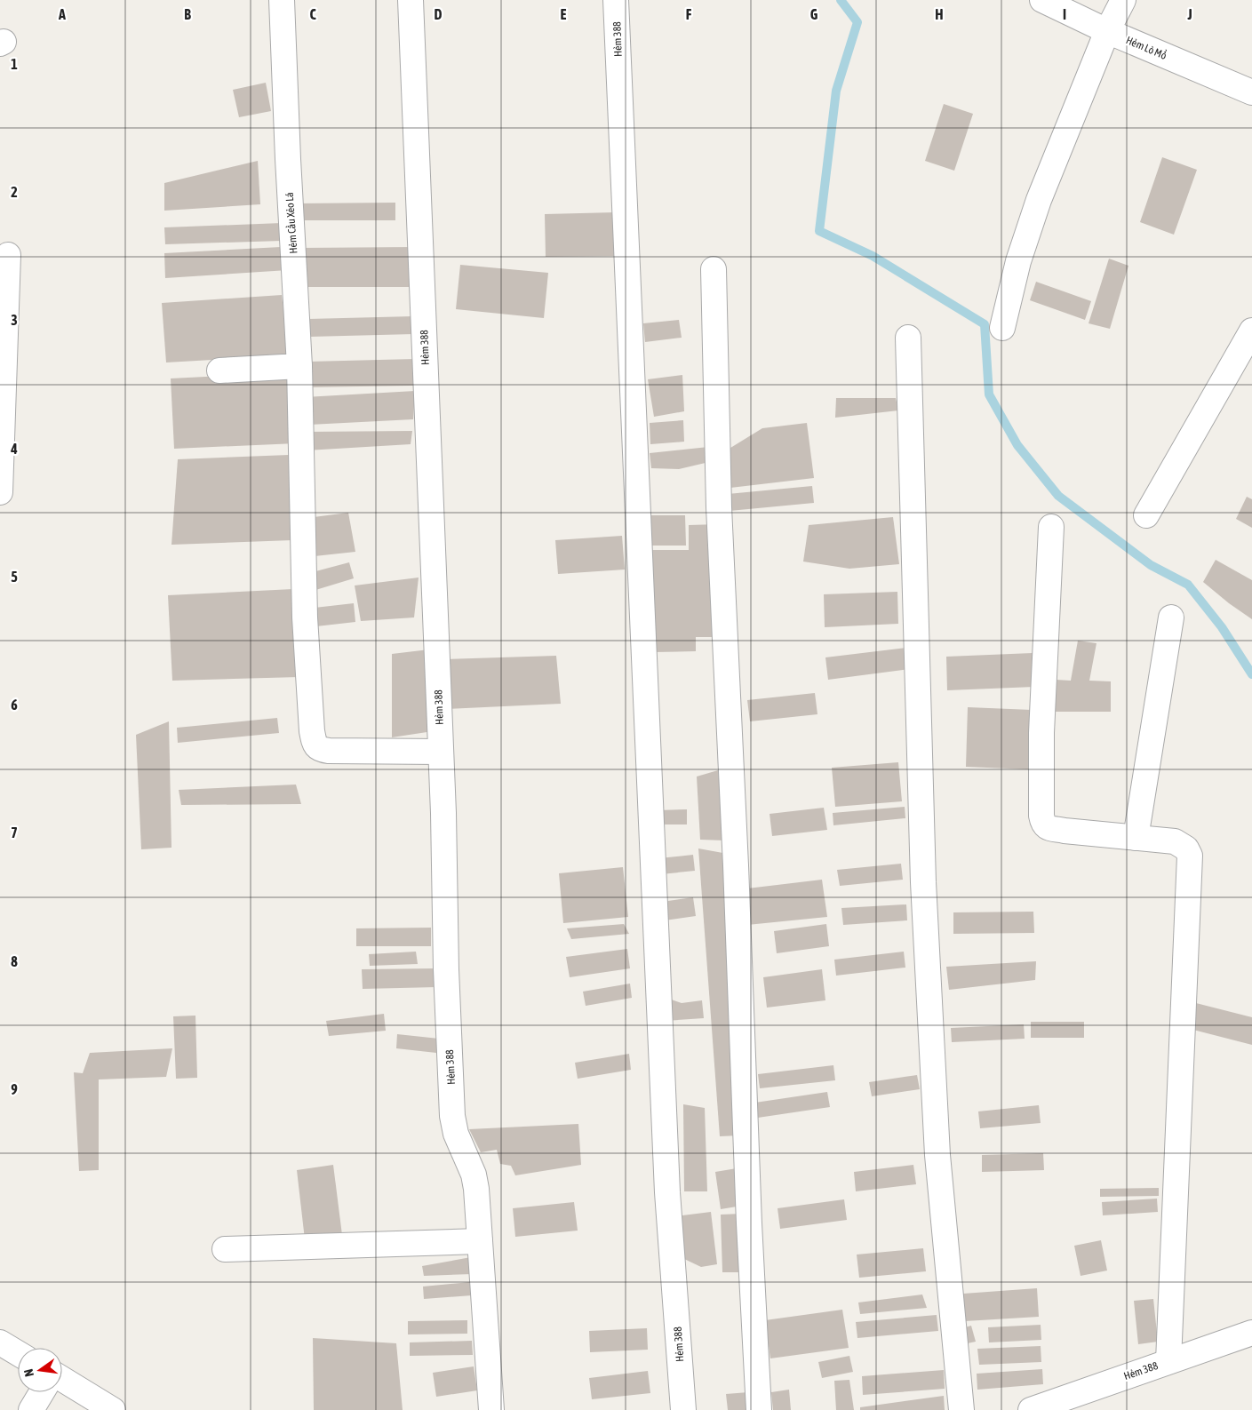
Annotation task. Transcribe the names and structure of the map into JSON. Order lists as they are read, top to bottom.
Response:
{
  "streets": {
    "street": ["Hẻm 388", "Hẻm Lò Mổ", "Hẻm Cầu Xẻo Lá"]
  },
  "crossings": [
    ["Hẻm 388", "Hẻm Cầu Xẻo Lá"]
  ],
  "north": "left",
  "grid": {
    "columns": [
      "A",
      "B",
      "C",
      "D",
      "E",
      "F",
      "G",
      "H",
      "I",
      "J"
    ],
    "rows": [
      "1",
      "2",
      "3",
      "4",
      "5",
      "6",
      "7",
      "8",
      "9"
    ]
  }
}
